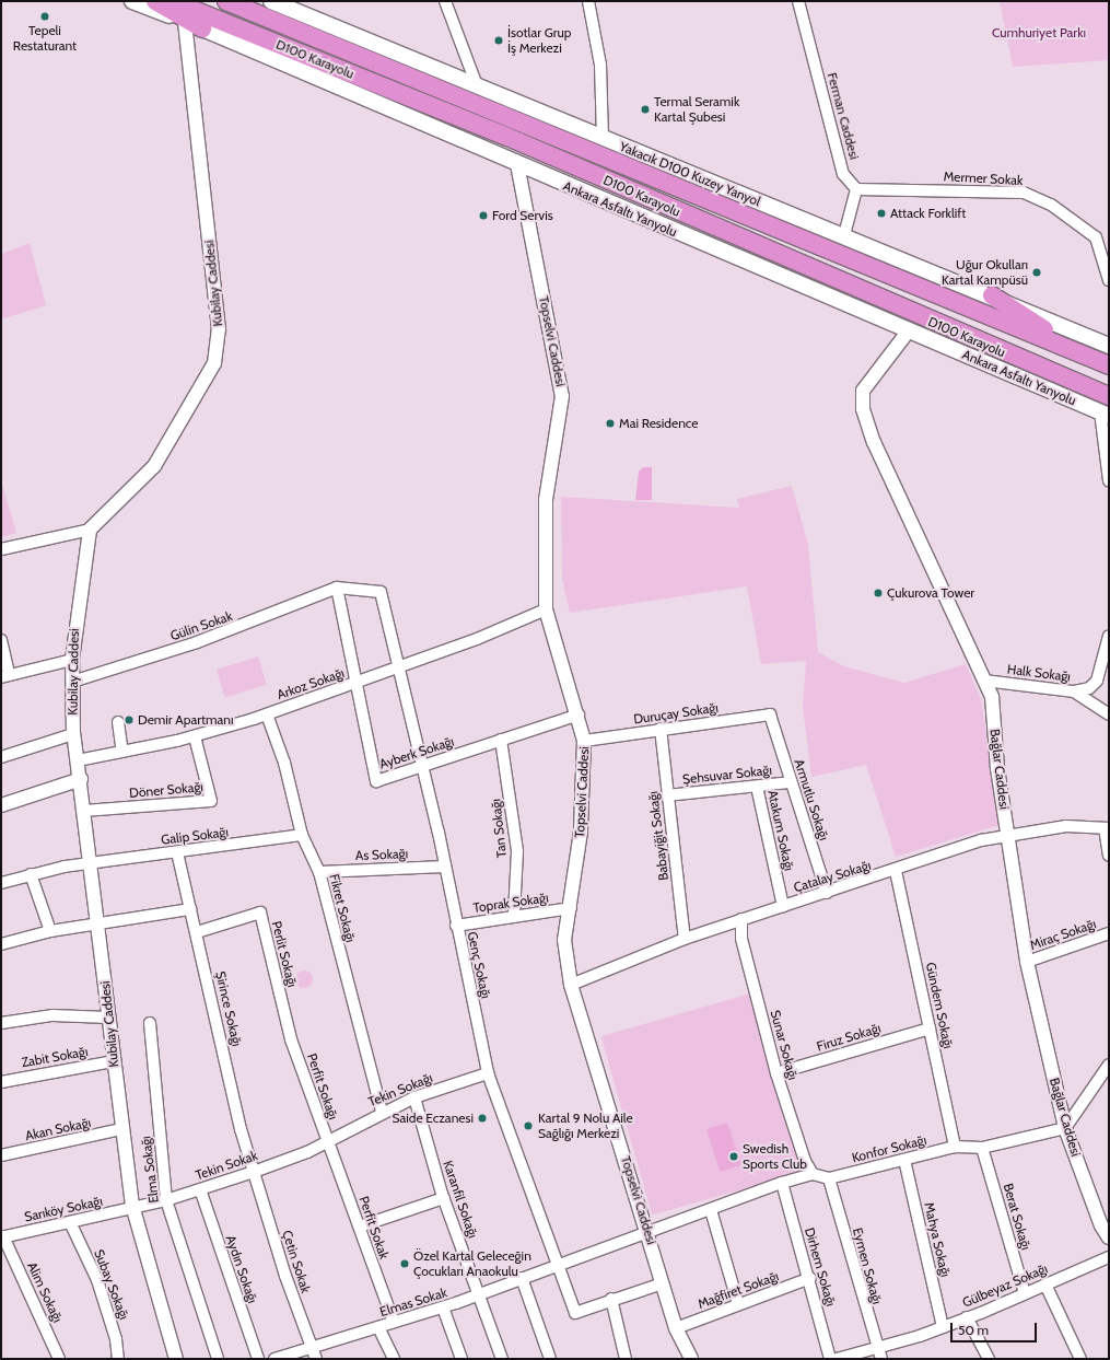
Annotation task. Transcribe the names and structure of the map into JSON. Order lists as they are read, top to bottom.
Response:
{
  "streets": {
    "highway": ["D100 Karayolu"],
    "main road": ["Yakacık D100 Kuzey Yanyol", "Ankara Asfaltı Yanyolu"],
    "street": [
      "Ferman Caddesi",
      "Mermer Sokak",
      "Kubilay Caddesi",
      "Topselvi Caddesi",
      "Gülin Sokak",
      "Halk Sokağı",
      "Arkoz Sokağı",
      "Duruçay Sokağı",
      "Ayberk Sokağı",
      "Bağlar Caddesi",
      "Şehsuvar Sokağı",
      "Döner Sokağı",
      "Armutlu Sokağı",
      "Tan Sokağı",
      "Atakum Sokağı",
      "Galip Sokağı",
      "Babayiğit Sokağı",
      "As Sokağı",
      "Çatalay Sokağı",
      "Toprak Sokağı",
      "Fikret Sokağı",
      "Miraç Sokağı",
      "Perlit Sokağı",
      "Genç Sokağı",
      "Gündem Sokağı",
      "Şirince Sokağı",
      "Firuz Sokağı",
      "Sunar Sokağı",
      "Zabit Sokağı",
      "Perfit Sokağı",
      "Tekin Sokağı",
      "Akan Sokağı",
      "Konfor Sokağı",
      "Tekin Sokak",
      "Elma Sokağı",
      "Karanfil Sokağı",
      "Sarıköy Sokağı",
      "Berat Sokağı",
      "Perfit Sokak",
      "Mahya Sokağı",
      "Çetin Sokak",
      "Eymen Sokağı",
      "Dirhem Sokağı",
      "Aydın Sokağı",
      "Subay Sokağı",
      "Gülbeyaz Sokağı",
      "Mağfiret Sokağı",
      "Alim Sokağı",
      "Elmas Sokak"
    ]
  },
  "crossings": [
    ["Ferman Caddesi", "Mermer Sokak"],
    ["Ankara Asfaltı Yanyolu", "Kubilay Caddesi"],
    ["Ankara Asfaltı Yanyolu", "Topselvi Caddesi"],
    ["Ankara Asfaltı Yanyolu", "Bağlar Caddesi"],
    ["Kubilay Caddesi", "Gülin Sokak"],
    ["Kubilay Caddesi", "Arkoz Sokağı"],
    ["Kubilay Caddesi", "Döner Sokağı"],
    ["Kubilay Caddesi", "Galip Sokağı"],
    ["Kubilay Caddesi", "Zabit Sokağı"],
    ["Kubilay Caddesi", "Akan Sokağı"],
    ["Kubilay Caddesi", "Tekin Sokak"],
    ["Kubilay Caddesi", "Sarıköy Sokağı"],
    ["Topselvi Caddesi", "Arkoz Sokağı"],
    ["Topselvi Caddesi", "Duruçay Sokağı"],
    ["Topselvi Caddesi", "Ayberk Sokağı"],
    ["Topselvi Caddesi", "Çatalay Sokağı"],
    ["Topselvi Caddesi", "Toprak Sokağı"],
    ["Topselvi Caddesi", "Mağfiret Sokağı"],
    ["Topselvi Caddesi", "Elmas Sokak"],
    ["Gülin Sokak", "Ayberk Sokağı"],
    ["Gülin Sokak", "Genç Sokağı"],
    ["Halk Sokağı", "Bağlar Caddesi"],
    ["Arkoz Sokağı", "Ayberk Sokağı"],
    ["Arkoz Sokağı", "Döner Sokağı"],
    ["Arkoz Sokağı", "Fikret Sokağı"],
    ["Arkoz Sokağı", "Genç Sokağı"],
    ["Duruçay Sokağı", "Armutlu Sokağı"],
    ["Duruçay Sokağı", "Babayiğit Sokağı"],
    ["Ayberk Sokağı", "Tan Sokağı"],
    ["Ayberk Sokağı", "Genç Sokağı"],
    ["Bağlar Caddesi", "Çatalay Sokağı"],
    ["Bağlar Caddesi", "Miraç Sokağı"],
    ["Bağlar Caddesi", "Konfor Sokağı"],
    ["Şehsuvar Sokağı", "Armutlu Sokağı"],
    ["Şehsuvar Sokağı", "Atakum Sokağı"],
    ["Şehsuvar Sokağı", "Babayiğit Sokağı"],
    ["Armutlu Sokağı", "Çatalay Sokağı"],
    ["Tan Sokağı", "Toprak Sokağı"],
    ["Atakum Sokağı", "Çatalay Sokağı"],
    ["Galip Sokağı", "Fikret Sokağı"],
    ["Galip Sokağı", "Şirince Sokağı"],
    ["Babayiğit Sokağı", "Çatalay Sokağı"],
    ["As Sokağı", "Fikret Sokağı"],
    ["As Sokağı", "Genç Sokağı"],
    ["Çatalay Sokağı", "Gündem Sokağı"],
    ["Çatalay Sokağı", "Sunar Sokağı"],
    ["Toprak Sokağı", "Genç Sokağı"],
    ["Fikret Sokağı", "Tekin Sokağı"],
    ["Perlit Sokağı", "Şirince Sokağı"],
    ["Perlit Sokağı", "Perfit Sokağı"],
    ["Genç Sokağı", "Tekin Sokağı"],
    ["Genç Sokağı", "Elmas Sokak"],
    ["Gündem Sokağı", "Firuz Sokağı"],
    ["Gündem Sokağı", "Konfor Sokağı"],
    ["Şirince Sokağı", "Tekin Sokak"],
    ["Şirince Sokağı", "Çetin Sokak"],
    ["Firuz Sokağı", "Sunar Sokağı"],
    ["Sunar Sokağı", "Konfor Sokağı"],
    ["Perfit Sokağı", "Tekin Sokağı"],
    ["Perfit Sokağı", "Tekin Sokak"],
    ["Perfit Sokağı", "Perfit Sokak"],
    ["Tekin Sokağı", "Tekin Sokak"],
    ["Tekin Sokağı", "Karanfil Sokağı"],
    ["Tekin Sokağı", "Perfit Sokak"],
    ["Konfor Sokağı", "Berat Sokağı"],
    ["Konfor Sokağı", "Mahya Sokağı"],
    ["Konfor Sokağı", "Eymen Sokağı"],
    ["Tekin Sokak", "Elma Sokağı"],
    ["Tekin Sokak", "Sarıköy Sokağı"],
    ["Tekin Sokak", "Perfit Sokak"],
    ["Tekin Sokak", "Çetin Sokak"],
    ["Tekin Sokak", "Aydın Sokağı"],
    ["Karanfil Sokağı", "Elmas Sokak"],
    ["Sarıköy Sokağı", "Subay Sokağı"],
    ["Sarıköy Sokağı", "Alim Sokağı"],
    ["Berat Sokağı", "Gülbeyaz Sokağı"],
    ["Perfit Sokak", "Elmas Sokak"],
    ["Mahya Sokağı", "Gülbeyaz Sokağı"],
    ["Çetin Sokak", "Elmas Sokak"],
    ["Eymen Sokağı", "Gülbeyaz Sokağı"],
    ["Dirhem Sokağı", "Mağfiret Sokağı"]
  ],
  "parks": ["Cumhuriyet Parkı"],
  "places": [
    "Tepeli Restaturant",
    "İsotlar Grup İş Merkezi",
    "Termal Seramik Kartal Şubesi",
    "Attack Forklift",
    "Ford Servis",
    "Uğur Okulları Kartal Kampüsü",
    "Mai Residence",
    "Çukurova Tower",
    "Demir Apartmanı",
    "Saide Eczanesi",
    "Kartal 9 Nolu Aile Sağlığı Merkezi",
    "Swedish Sports Club",
    "Özel Kartal Geleceğin Çocukları Anaokulu"
  ],
  "scale_bar": "50 m"
}
